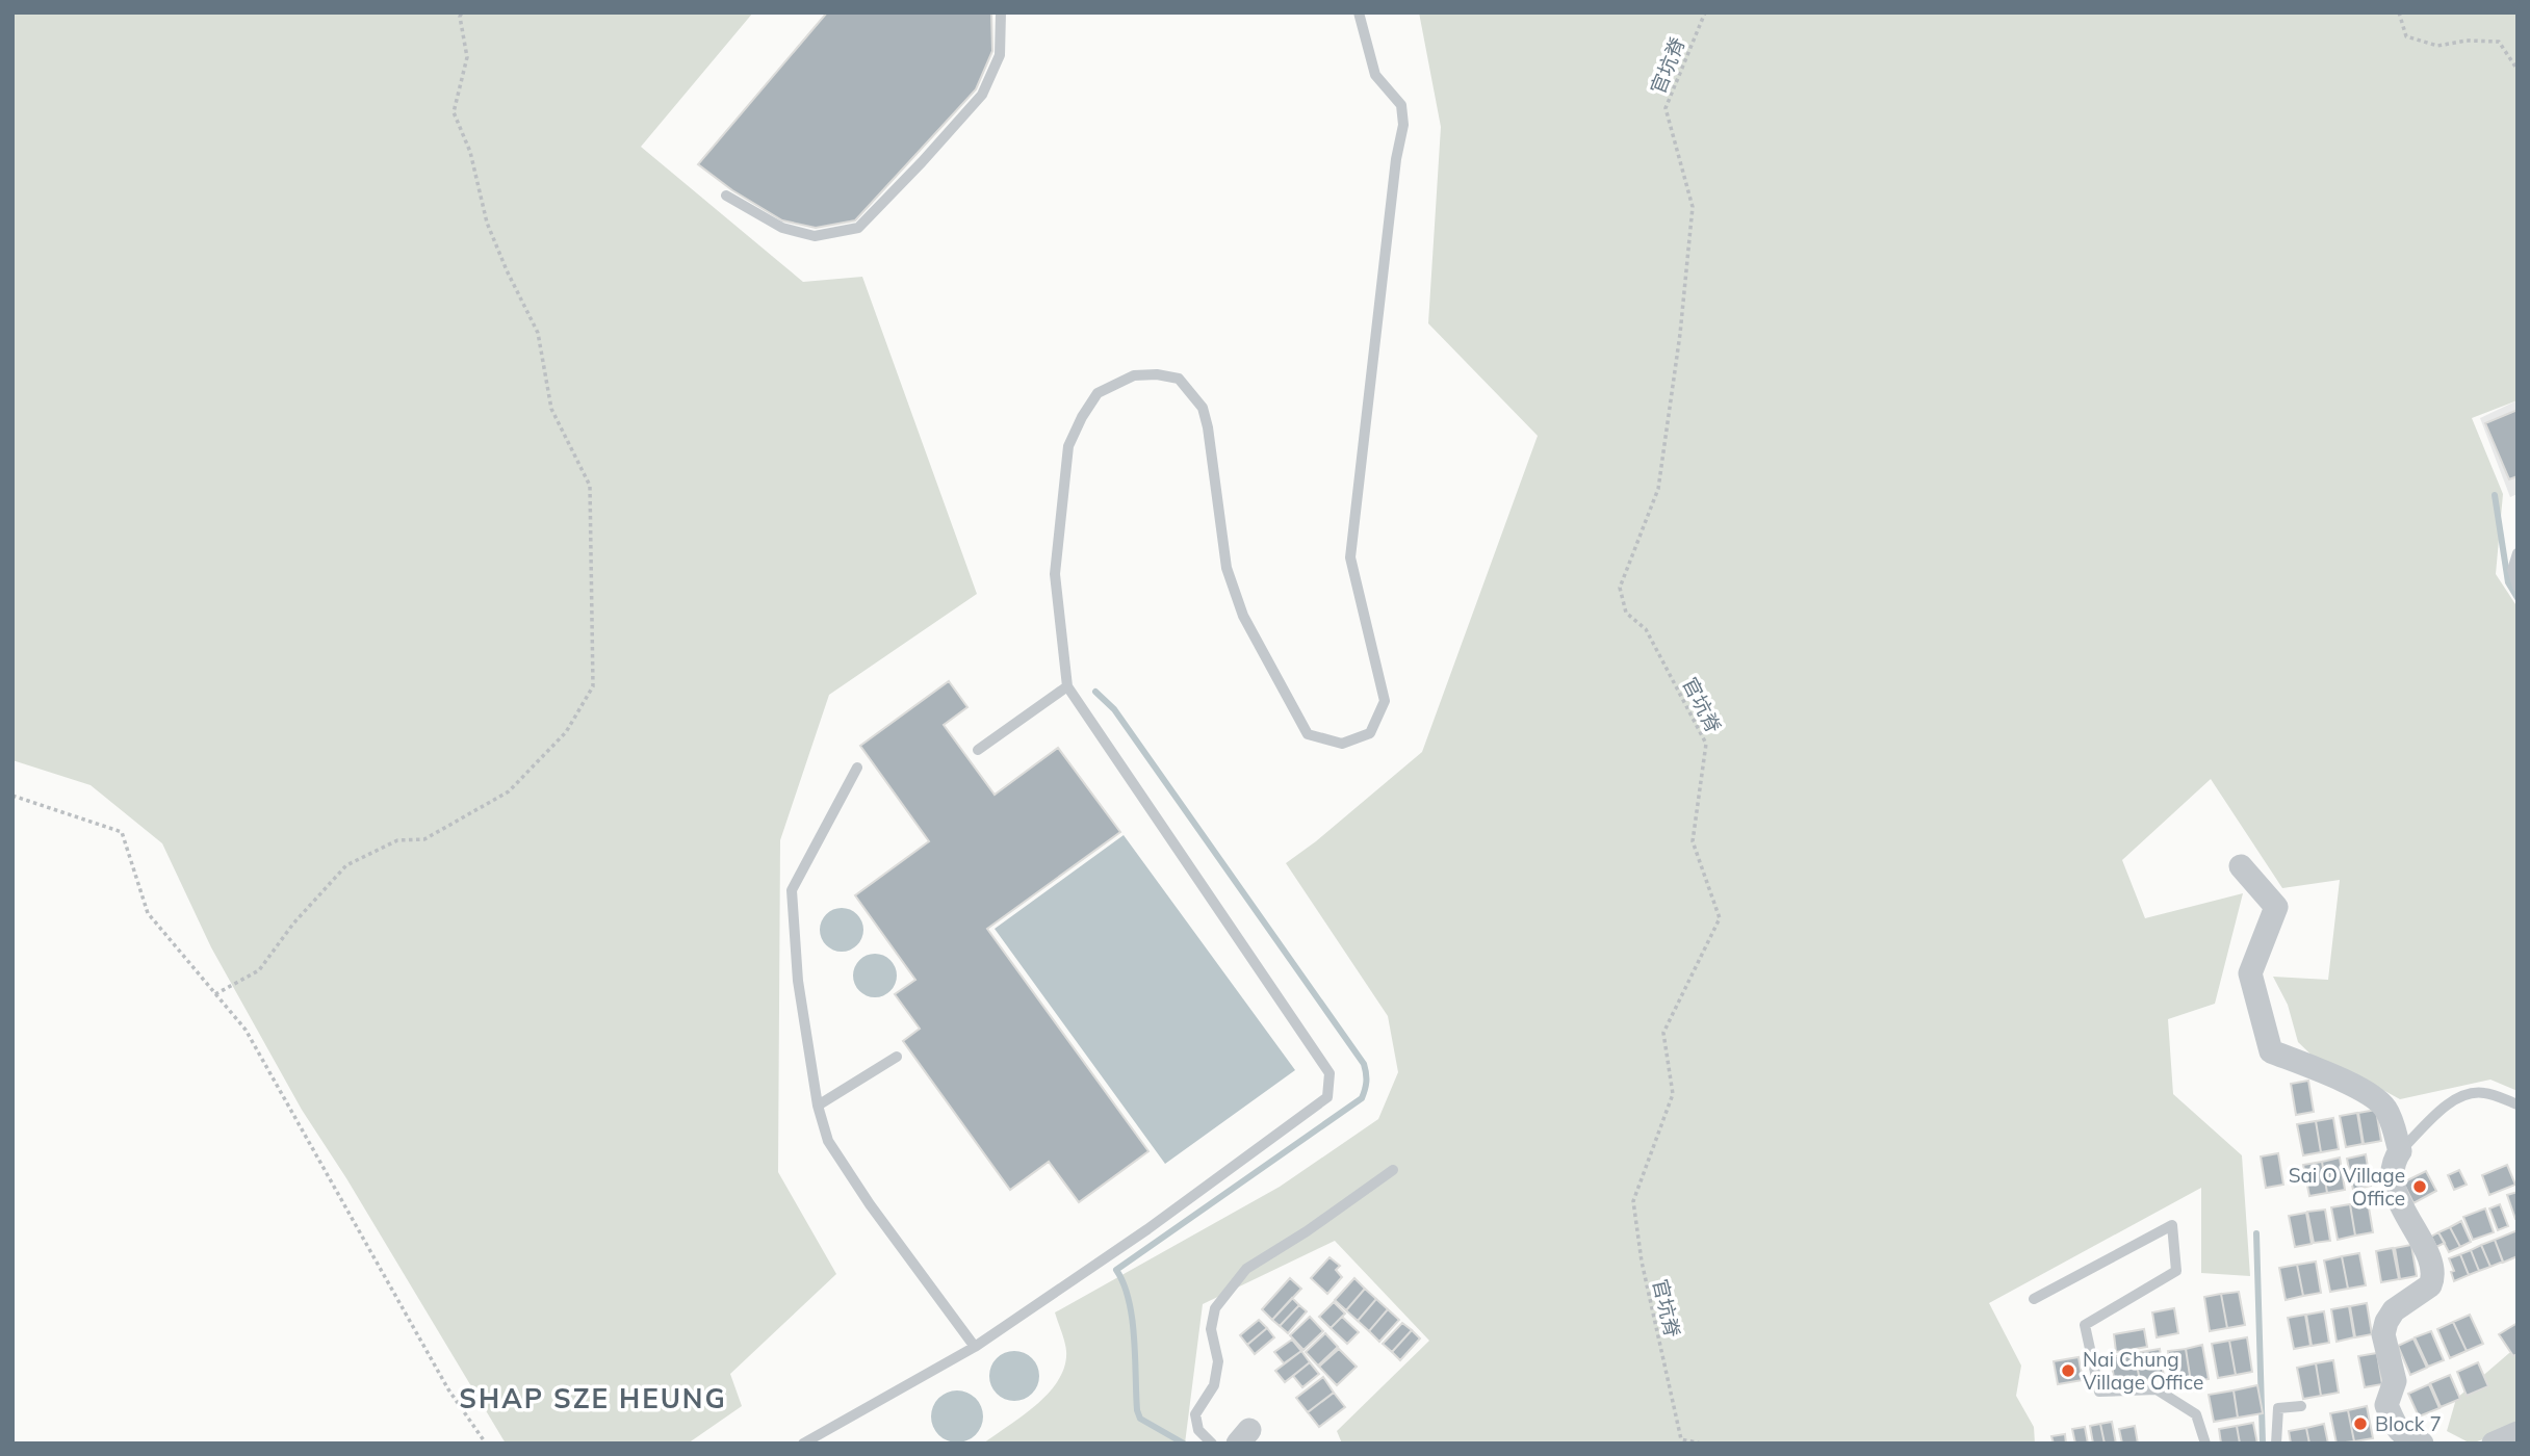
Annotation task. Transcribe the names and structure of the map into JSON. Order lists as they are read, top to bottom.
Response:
{
  "streets": {
    "path": ["官坑脊"]
  },
  "districts": ["SHAP SZE HEUNG"],
  "places": ["Sai O Village Office", "Nai Chung Village Office", "Block 7"]
}
